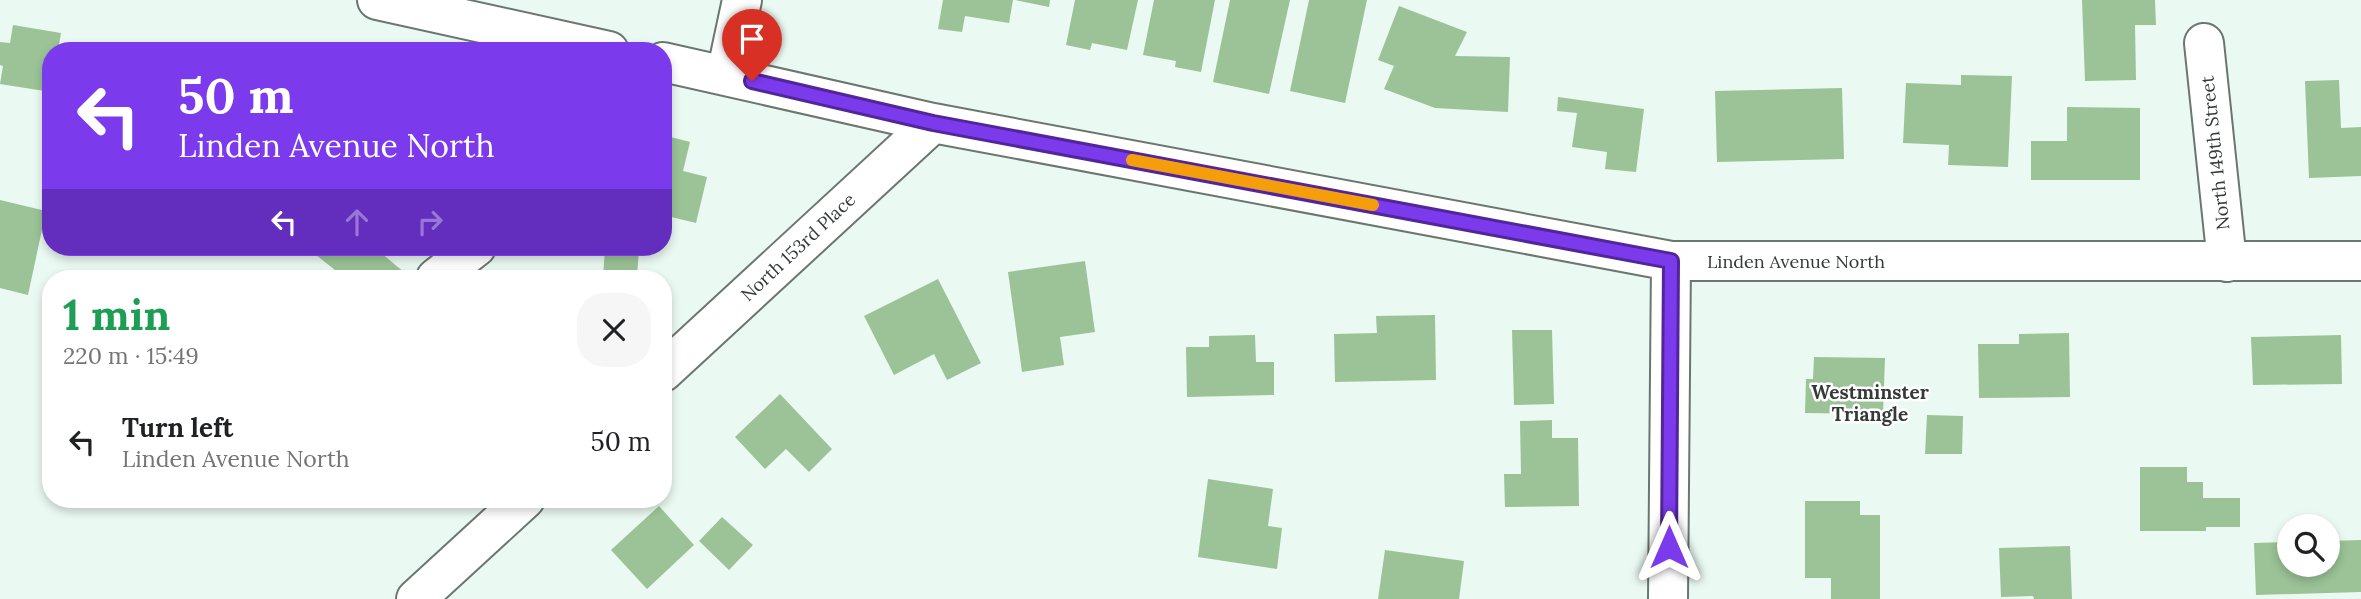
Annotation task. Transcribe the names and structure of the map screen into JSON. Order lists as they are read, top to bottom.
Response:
{
  "streets": {
    "street": ["North 149th Street", "North 153rd Place", "Linden Avenue North"]
  },
  "crossings": [
    ["North 149th Street", "Linden Avenue North"],
    ["North 153rd Place", "Linden Avenue North"]
  ],
  "districts": ["Westminster Triangle"],
  "page": {
    "turn": ["50 m", "Linden Avenue North"],
    "heading": ["1 min", "220 m · 15:49"],
    "list": [
      {
        "name": "Turn left",
        "note": "Linden Avenue North",
        "value": "50 m"
      }
    ]
  }
}
